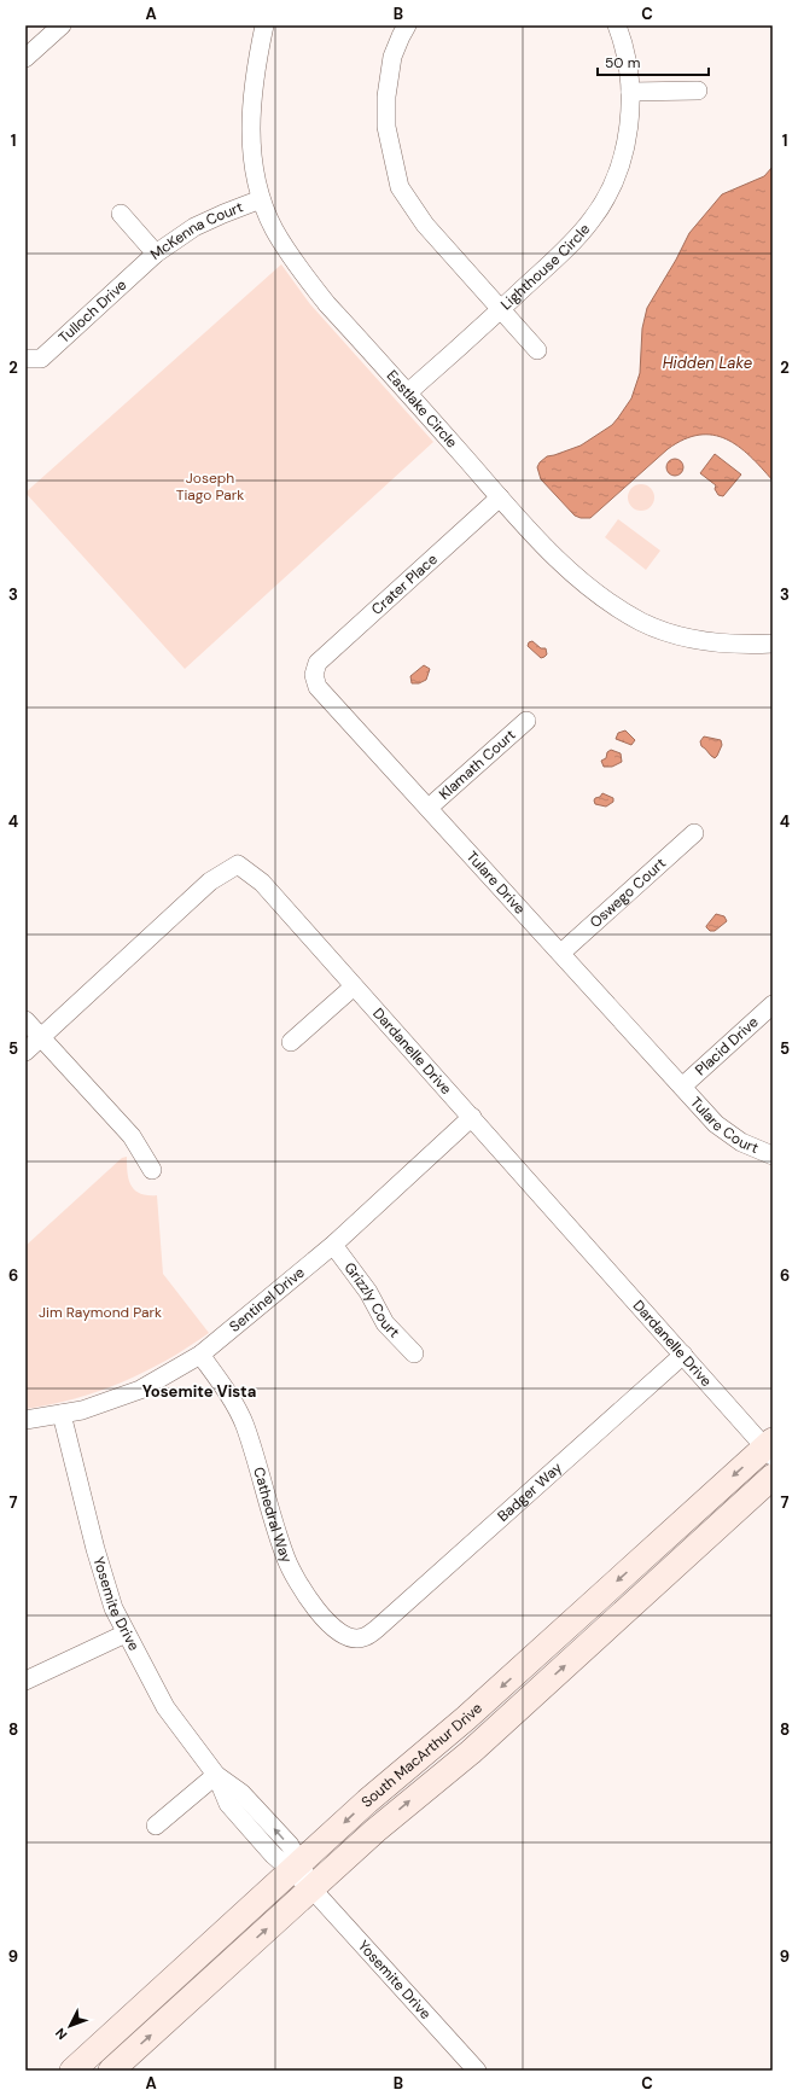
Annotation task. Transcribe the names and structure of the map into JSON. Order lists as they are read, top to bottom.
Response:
{
  "streets": {
    "main road": ["South MacArthur Drive"],
    "street": [
      "McKenna Court",
      "Lighthouse Circle",
      "Tulloch Drive",
      "Eastlake Circle",
      "Crater Place",
      "Klamath Court",
      "Tulare Drive",
      "Oswego Court",
      "Placid Drive",
      "Dardanelle Drive",
      "Tulare Court",
      "Grizzly Court",
      "Sentinel Drive",
      "Badger Way",
      "Cathedral Way",
      "Yosemite Drive"
    ]
  },
  "crossings": [
    ["McKenna Court", "Tulloch Drive"],
    ["McKenna Court", "Eastlake Circle"],
    ["Eastlake Circle", "Crater Place"],
    ["Crater Place", "Tulare Drive"],
    ["Klamath Court", "Tulare Drive"],
    ["Tulare Drive", "Oswego Court"],
    ["Tulare Drive", "Placid Drive"],
    ["Tulare Drive", "Tulare Court"],
    ["Placid Drive", "Tulare Court"],
    ["Dardanelle Drive", "Sentinel Drive"],
    ["Dardanelle Drive", "Badger Way"],
    ["Dardanelle Drive", "South MacArthur Drive"],
    ["Grizzly Court", "Sentinel Drive"],
    ["Sentinel Drive", "Cathedral Way"],
    ["Sentinel Drive", "Yosemite Drive"],
    ["Badger Way", "Cathedral Way"],
    ["Yosemite Drive", "South MacArthur Drive"]
  ],
  "districts": ["Yosemite Vista"],
  "water": ["Hidden Lake"],
  "parks": ["Joseph Tiago Park", "Jim Raymond Park"],
  "scale_bar": "50 m",
  "north": "bottom left",
  "grid": {
    "columns": ["A", "B", "C"],
    "rows": [
      "1",
      "2",
      "3",
      "4",
      "5",
      "6",
      "7",
      "8",
      "9"
    ]
  }
}
